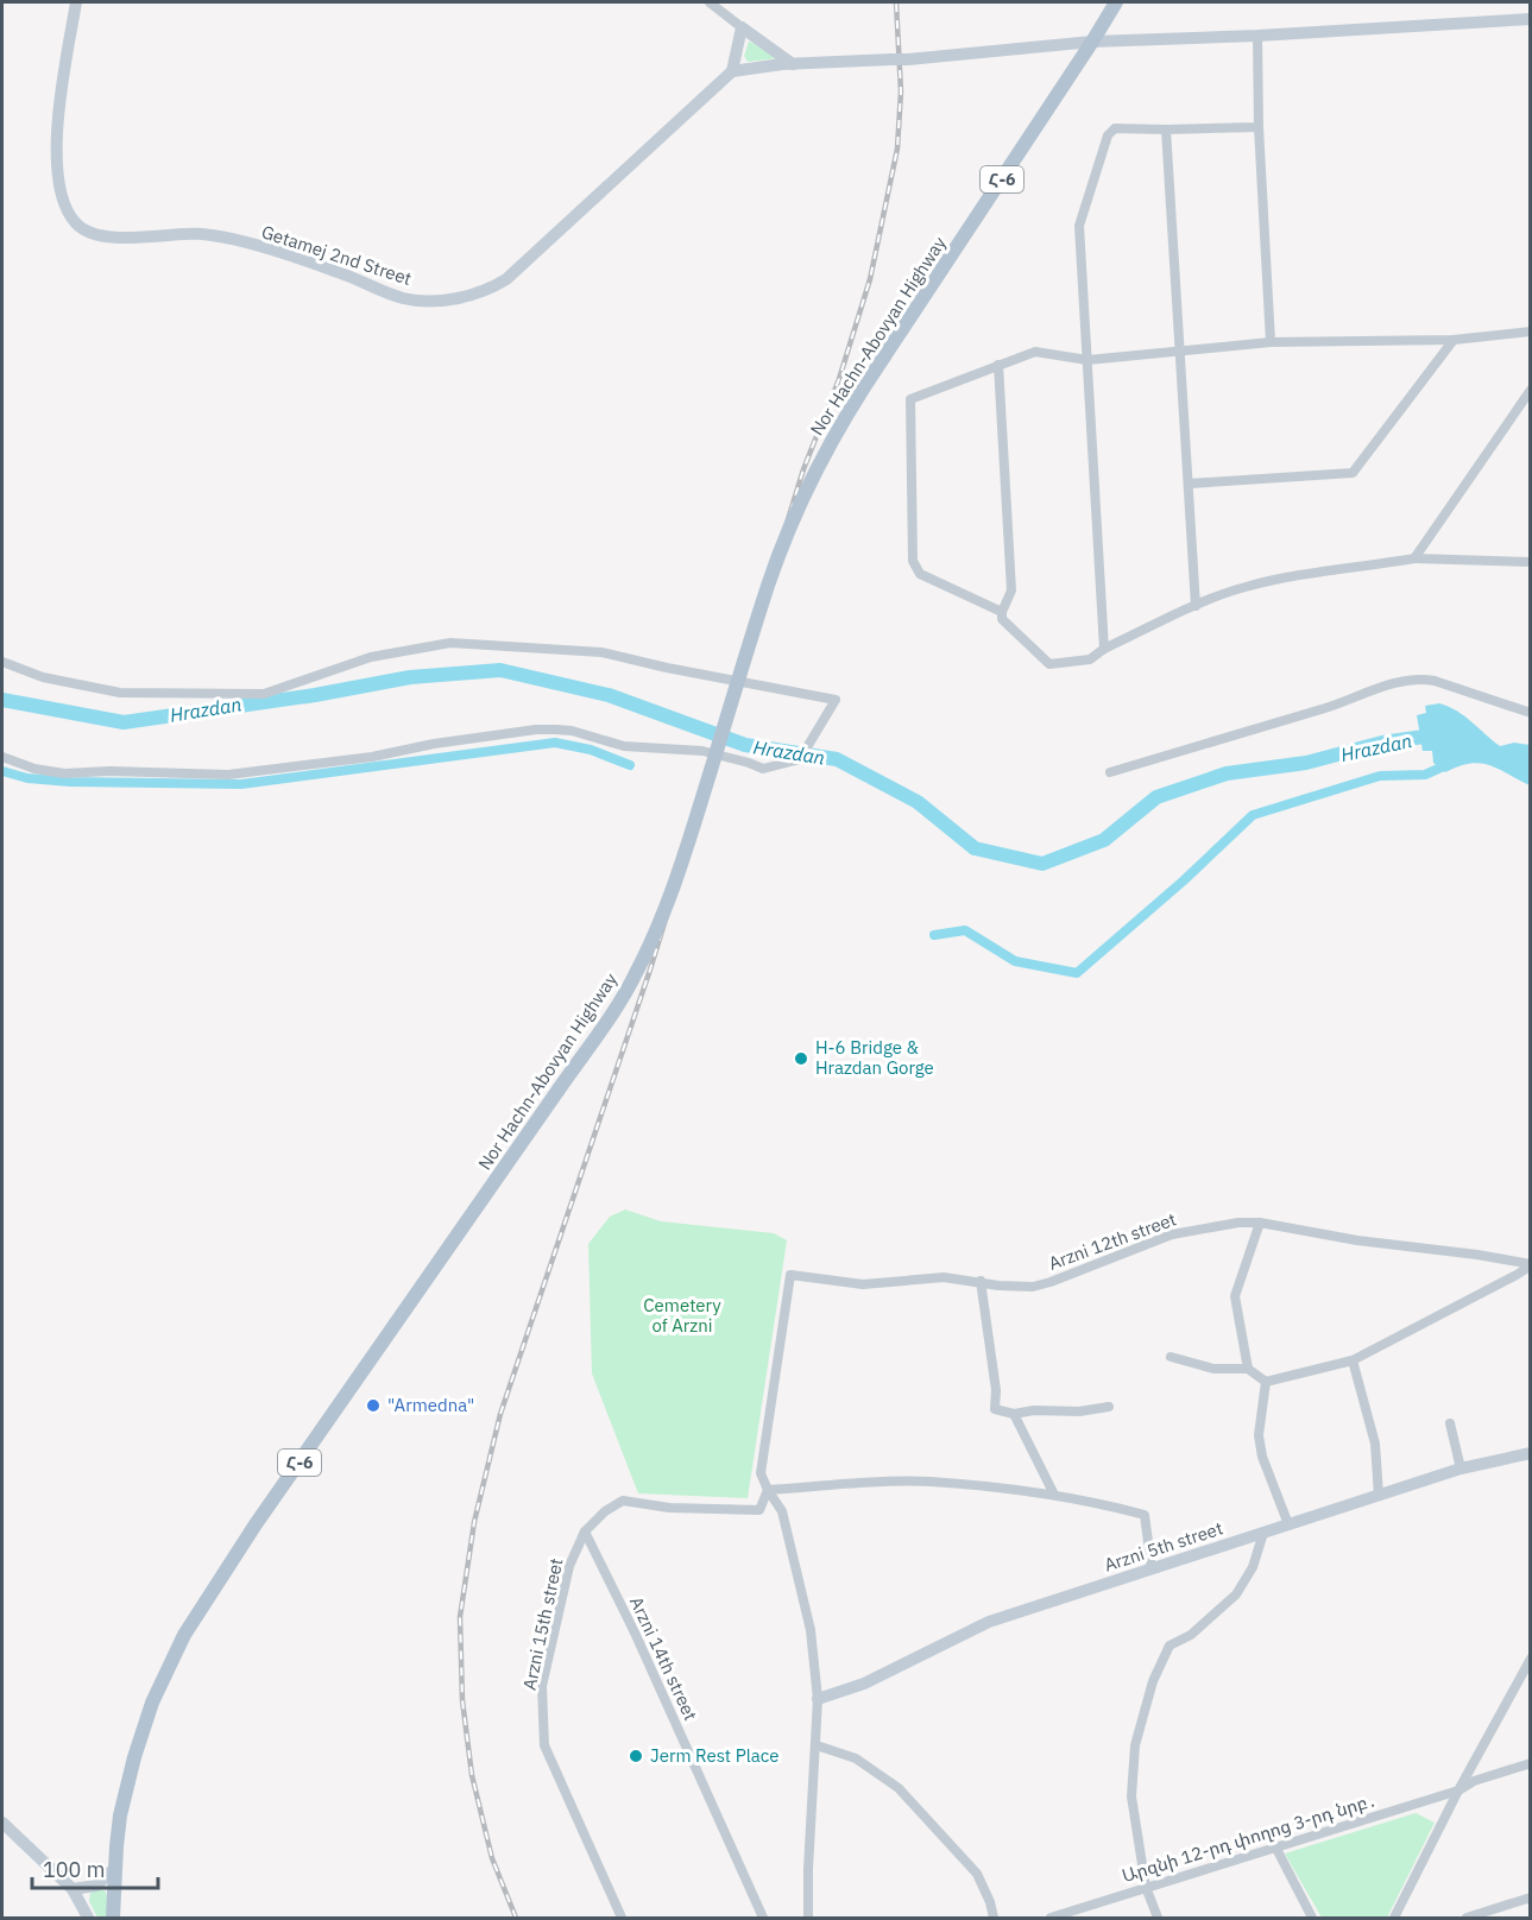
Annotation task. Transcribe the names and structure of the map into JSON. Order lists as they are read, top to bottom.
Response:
{
  "streets": {
    "main road": ["Հ-6", "Nor Hachn-Abovyan Highway"],
    "street": [
      "Getamej 2nd Street",
      "Arzni 12th street",
      "Arzni 5th street",
      "Arzni 15th street",
      "Arzni 14th street",
      "Արզնի 12-րդ փողոց 3-րդ նրբ․"
    ]
  },
  "crossings": [
    ["Arzni 12th street", "Arzni 15th street"],
    ["Arzni 15th street", "Arzni 14th street"]
  ],
  "water": ["Hrazdan"],
  "parks": ["Cemetery of Arzni"],
  "places": ["H-6 Bridge & Hrazdan Gorge", "\"Armedna\"", "Jerm Rest Place"],
  "scale_bar": "100 m"
}
